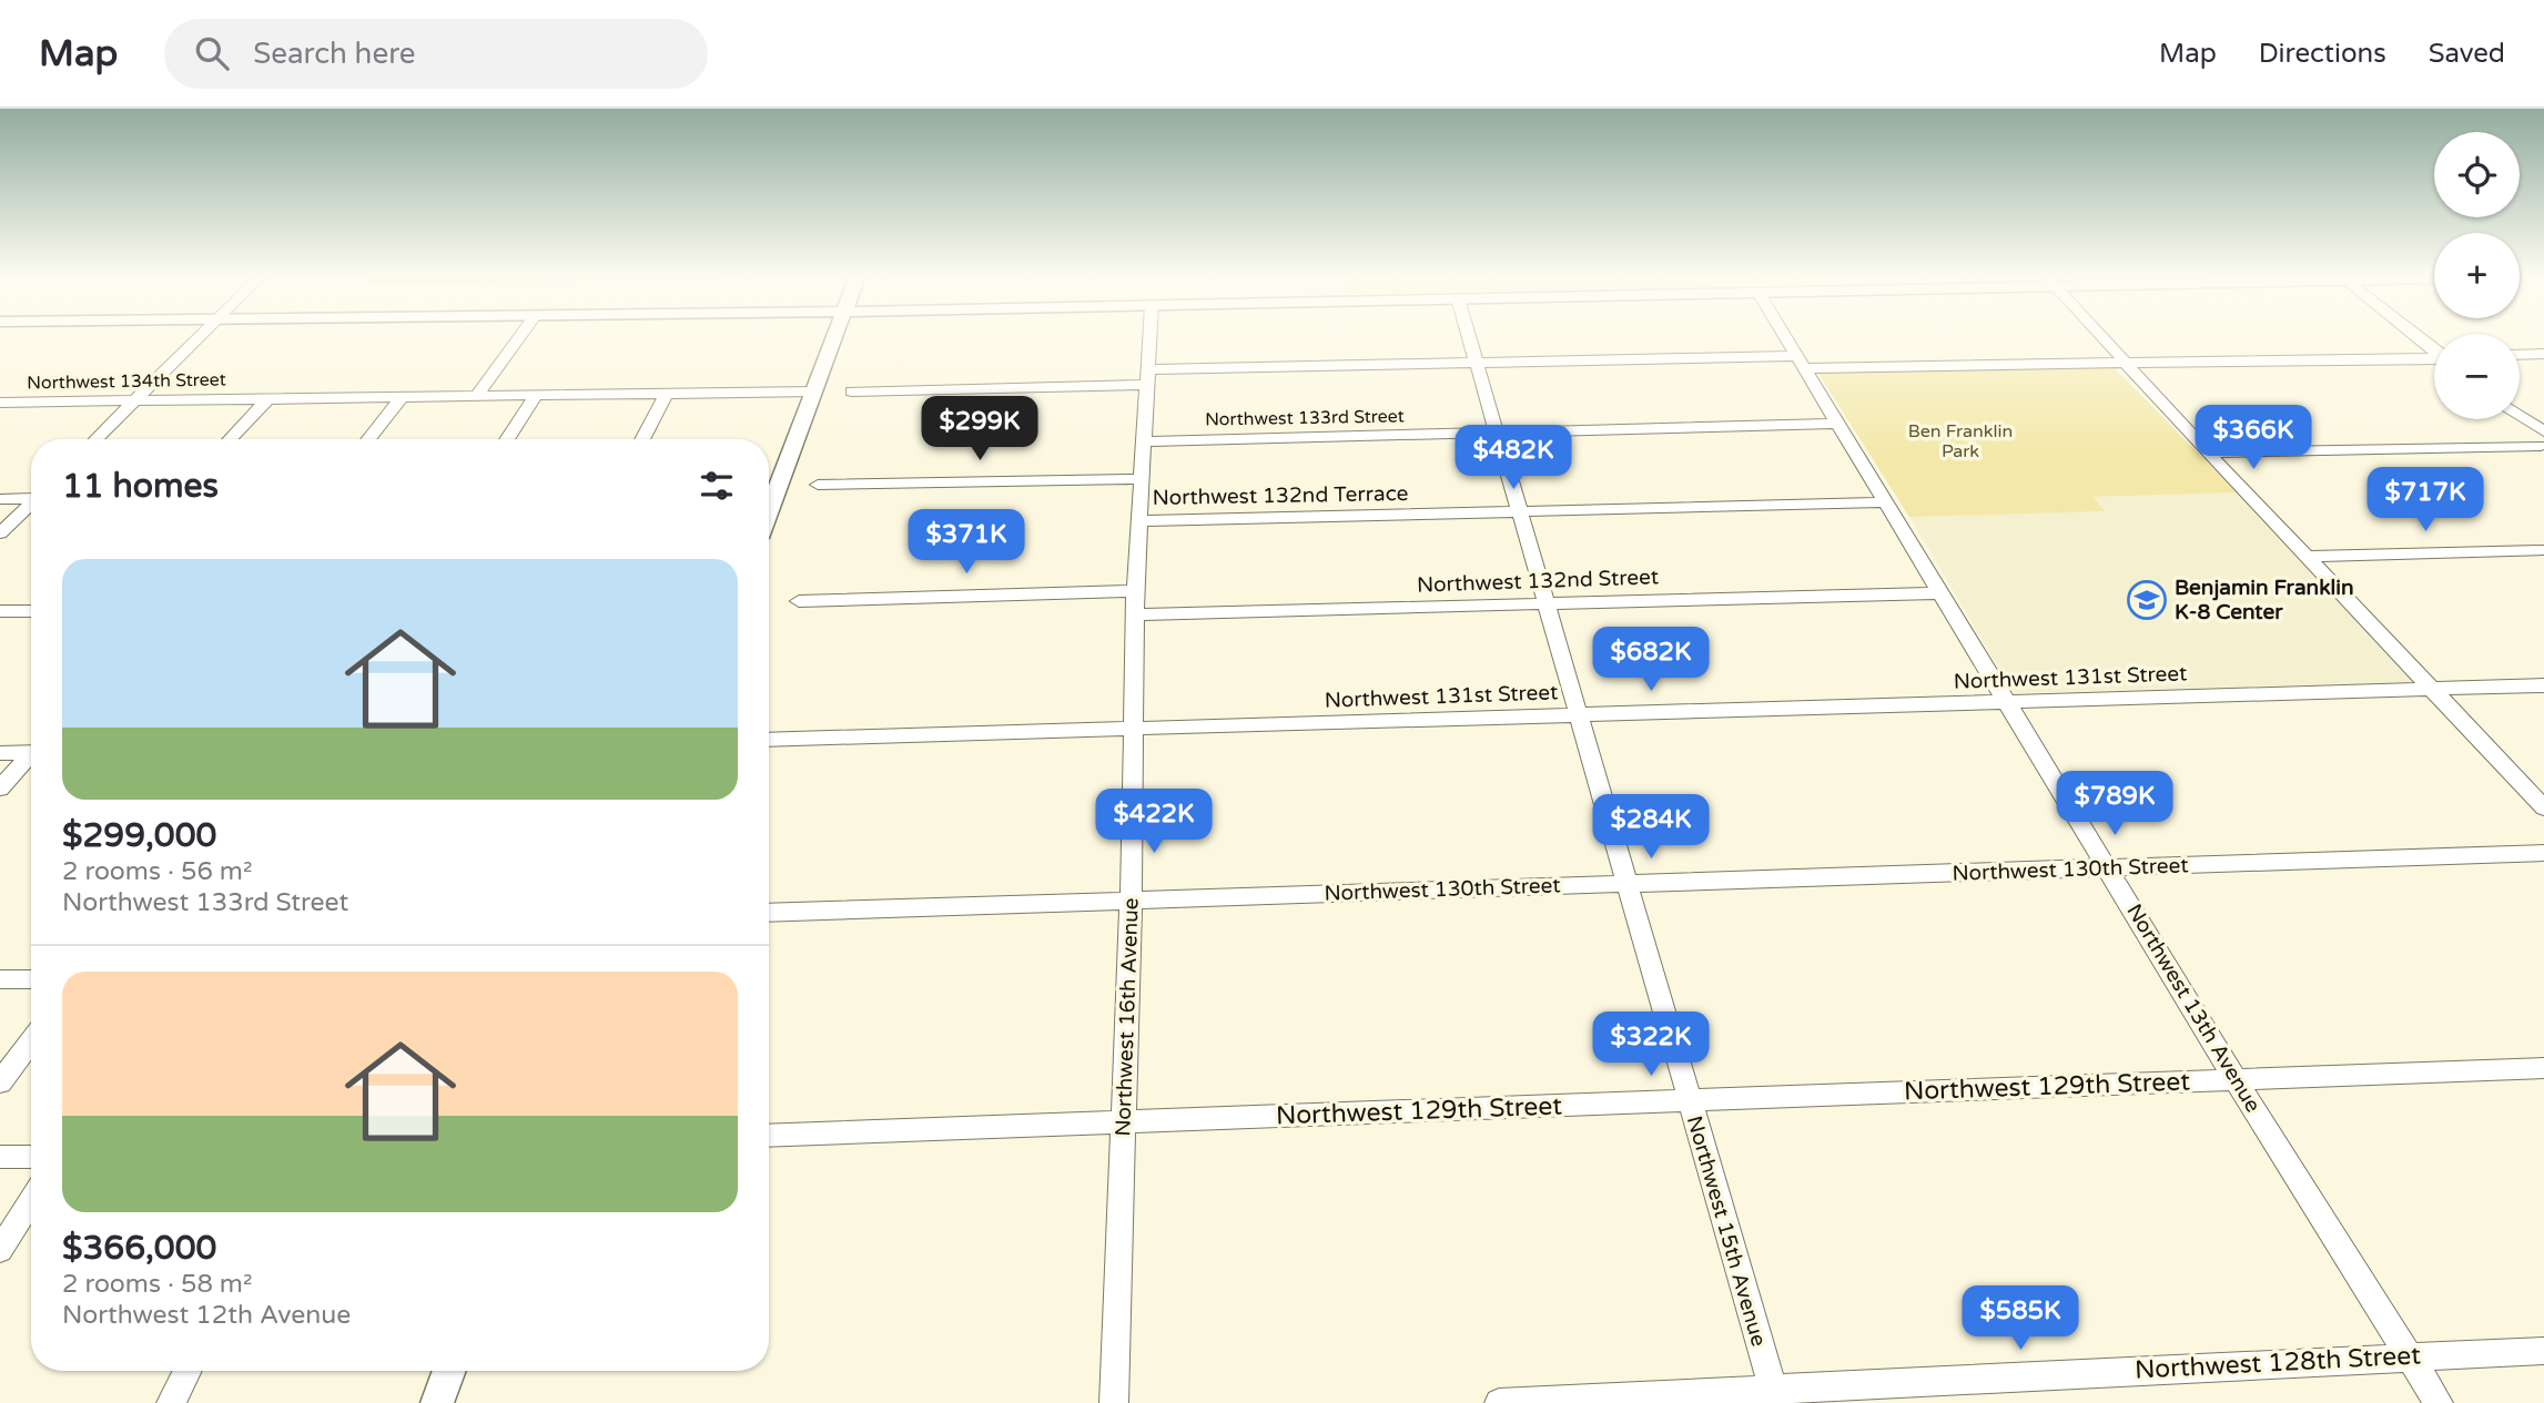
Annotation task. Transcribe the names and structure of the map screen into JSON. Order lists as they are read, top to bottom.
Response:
{
  "streets": {
    "street": [
      "Northwest 134th Street",
      "Northwest 133rd Street",
      "Northwest 132nd Terrace",
      "Northwest 132nd Street",
      "Northwest 131st Street",
      "Northwest 130th Street",
      "Northwest 13th Avenue",
      "Northwest 16th Avenue",
      "Northwest 129th Street",
      "Northwest 15th Avenue",
      "Northwest 128th Street"
    ]
  },
  "crossings": [
    ["Northwest 133rd Street", "Northwest 13th Avenue"],
    ["Northwest 133rd Street", "Northwest 16th Avenue"],
    ["Northwest 133rd Street", "Northwest 15th Avenue"],
    ["Northwest 132nd Terrace", "Northwest 13th Avenue"],
    ["Northwest 132nd Terrace", "Northwest 16th Avenue"],
    ["Northwest 132nd Terrace", "Northwest 15th Avenue"],
    ["Northwest 132nd Street", "Northwest 13th Avenue"],
    ["Northwest 132nd Street", "Northwest 16th Avenue"],
    ["Northwest 132nd Street", "Northwest 15th Avenue"],
    ["Northwest 131st Street", "Northwest 13th Avenue"],
    ["Northwest 131st Street", "Northwest 16th Avenue"],
    ["Northwest 131st Street", "Northwest 15th Avenue"],
    ["Northwest 130th Street", "Northwest 13th Avenue"],
    ["Northwest 130th Street", "Northwest 16th Avenue"],
    ["Northwest 130th Street", "Northwest 15th Avenue"],
    ["Northwest 13th Avenue", "Northwest 129th Street"],
    ["Northwest 13th Avenue", "Northwest 128th Street"],
    ["Northwest 16th Avenue", "Northwest 129th Street"],
    ["Northwest 129th Street", "Northwest 15th Avenue"],
    ["Northwest 15th Avenue", "Northwest 128th Street"]
  ],
  "parks": ["Ben Franklin Park"],
  "places": {
    "school or university": ["Benjamin Franklin K-8 Center"]
  },
  "page": {
    "header": "Map",
    "search": "Search here",
    "nav": ["Map", "Directions", "Saved"],
    "map_buttons": ["+", "−"],
    "price": [
      "$299K",
      "$366K",
      "$482K",
      "$717K",
      "$371K",
      "$682K",
      "$789K",
      "$422K",
      "$284K",
      "$322K",
      "$585K"
    ],
    "heading": "11 homes",
    "list": [
      {
        "name": "$299,000",
        "note": "2 rooms · 56 m² · Northwest 133rd Street"
      },
      {
        "name": "$366,000",
        "note": "2 rooms · 58 m² · Northwest 12th Avenue"
      }
    ]
  }
}
